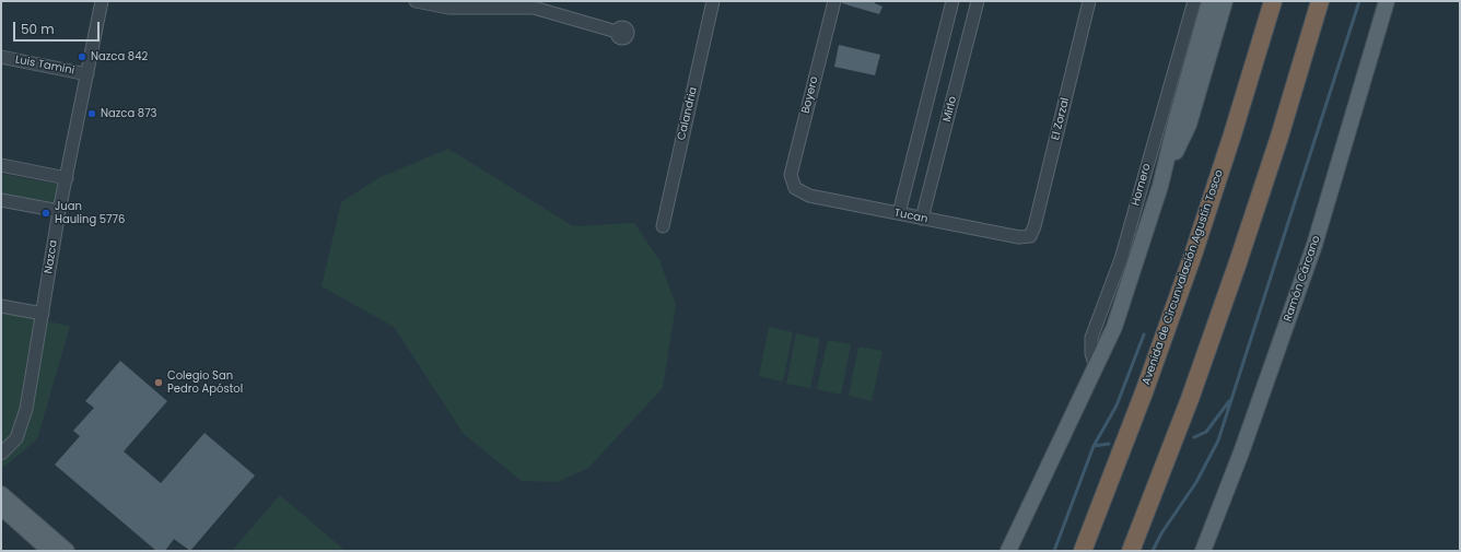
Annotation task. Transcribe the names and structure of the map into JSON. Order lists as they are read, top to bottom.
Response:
{
  "streets": {
    "highway": ["Avenida de Circunvalación Agustín Tosco"],
    "main road": ["Ramón Cárcano"],
    "street": [
      "Luis Tamini",
      "Boyero",
      "Mirlo",
      "Calandria",
      "El Zorzal",
      "Hornero",
      "Tucan",
      "Nazca"
    ]
  },
  "crossings": [
    ["Luis Tamini", "Nazca"],
    ["Boyero", "Tucan"],
    ["Mirlo", "Tucan"],
    ["El Zorzal", "Tucan"]
  ],
  "places": [
    "Nazca 842",
    "Nazca 873",
    "Juan Hauling 5776",
    "Colegio San Pedro Apóstol"
  ],
  "scale_bar": "50 m"
}
